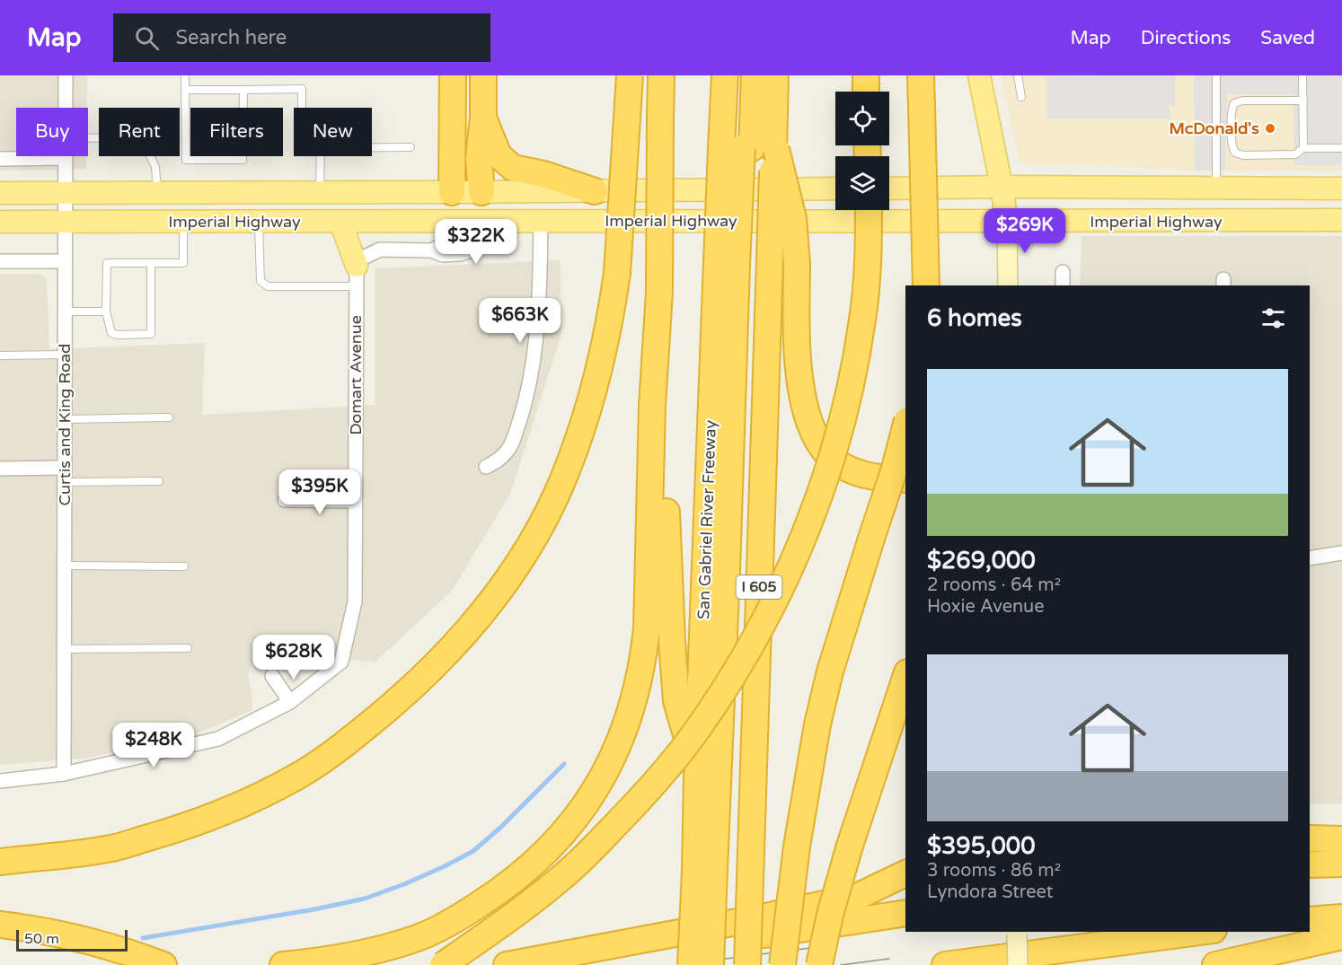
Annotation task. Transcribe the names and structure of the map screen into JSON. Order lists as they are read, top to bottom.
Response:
{
  "streets": {
    "highway": ["San Gabriel River Freeway", "I 605"],
    "main road": ["Imperial Highway"],
    "street": ["Domart Avenue", "Curtis and King Road"]
  },
  "crossings": [
    ["Imperial Highway", "Curtis and King Road"],
    ["Domart Avenue", "Curtis and King Road"]
  ],
  "places": ["McDonald's"],
  "scale_bar": "50 m",
  "page": {
    "header": "Map",
    "search": "Search here",
    "nav": ["Map", "Directions", "Saved"],
    "chip": [
      "Buy",
      "Rent",
      "Filters",
      "New"
    ],
    "price": [
      "$269K",
      "$322K",
      "$663K",
      "$395K",
      "$628K",
      "$248K"
    ],
    "heading": "6 homes",
    "list": [
      {
        "name": "$269,000",
        "note": "2 rooms · 64 m² · Hoxie Avenue"
      },
      {
        "name": "$395,000",
        "note": "3 rooms · 86 m² · Lyndora Street"
      }
    ],
    "scale": "50 m"
  }
}
